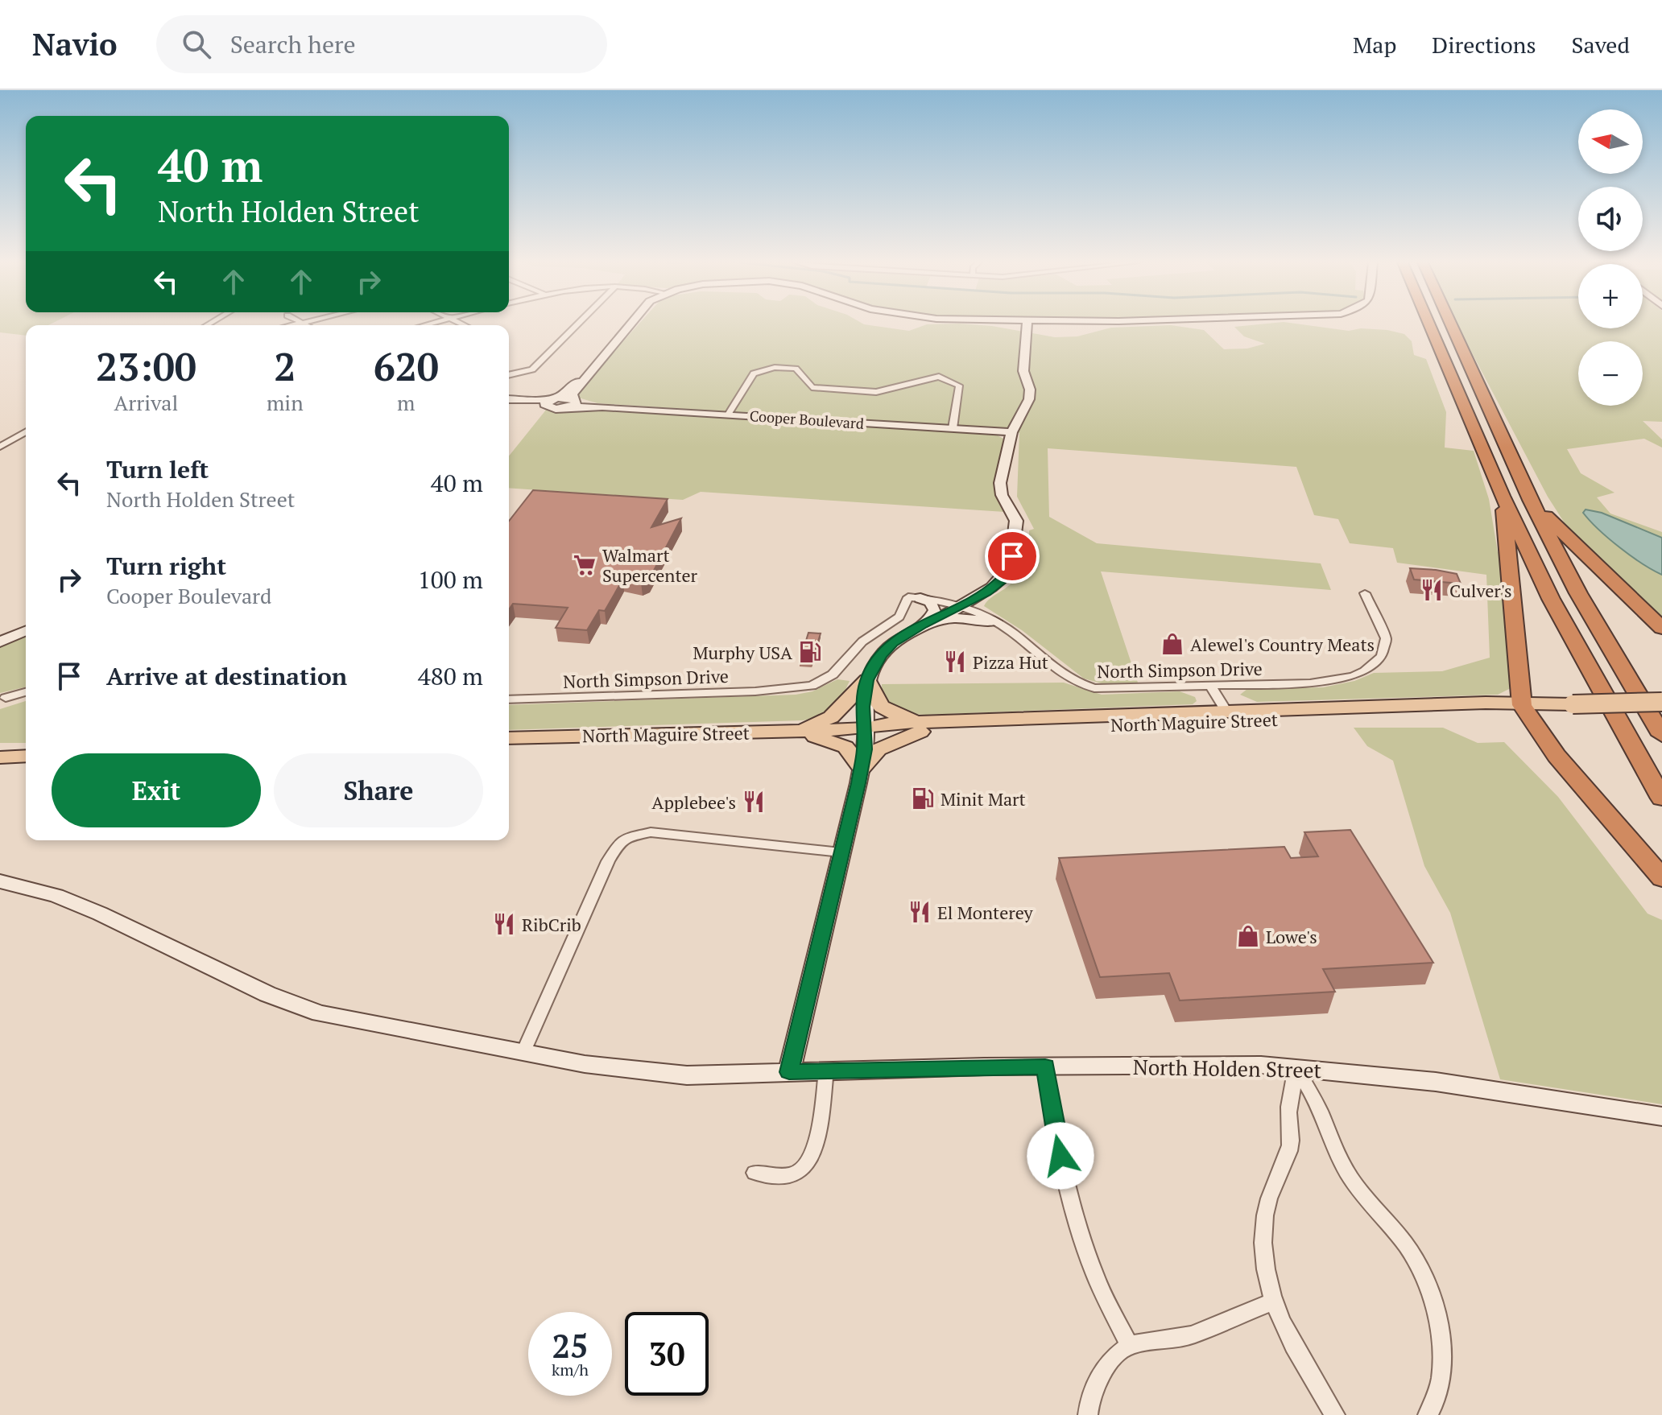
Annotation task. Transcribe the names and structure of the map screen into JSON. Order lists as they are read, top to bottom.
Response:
{
  "streets": {
    "main road": ["North Maguire Street"],
    "street": ["Cooper Boulevard", "North Simpson Drive", "North Holden Street"]
  },
  "places": {
    "supermarket": ["Walmart Supercenter"],
    "restaurant": [
      "Culver's",
      "Pizza Hut",
      "Applebee's",
      "El Monterey",
      "RibCrib"
    ],
    "shop": ["Alewel's Country Meats", "Lowe's"],
    "fuel station": ["Murphy USA", "Minit Mart"]
  },
  "north": "left",
  "page": {
    "header": "Navio",
    "search": "Search here",
    "nav": ["Map", "Directions", "Saved"],
    "map_buttons": ["+", "−"],
    "turn": ["40 m", "North Holden Street"],
    "eta": [
      "23:00",
      "Arrival",
      "2",
      "min",
      "620",
      "m"
    ],
    "list": [
      {
        "name": "Turn left",
        "note": "North Holden Street",
        "value": "40 m"
      },
      {
        "name": "Turn right",
        "note": "Cooper Boulevard",
        "value": "100 m"
      },
      {
        "name": "Arrive at destination",
        "value": "480 m"
      }
    ],
    "buttons": ["Exit", "Share"],
    "speed": "25 km/h",
    "limit": "30"
  }
}
